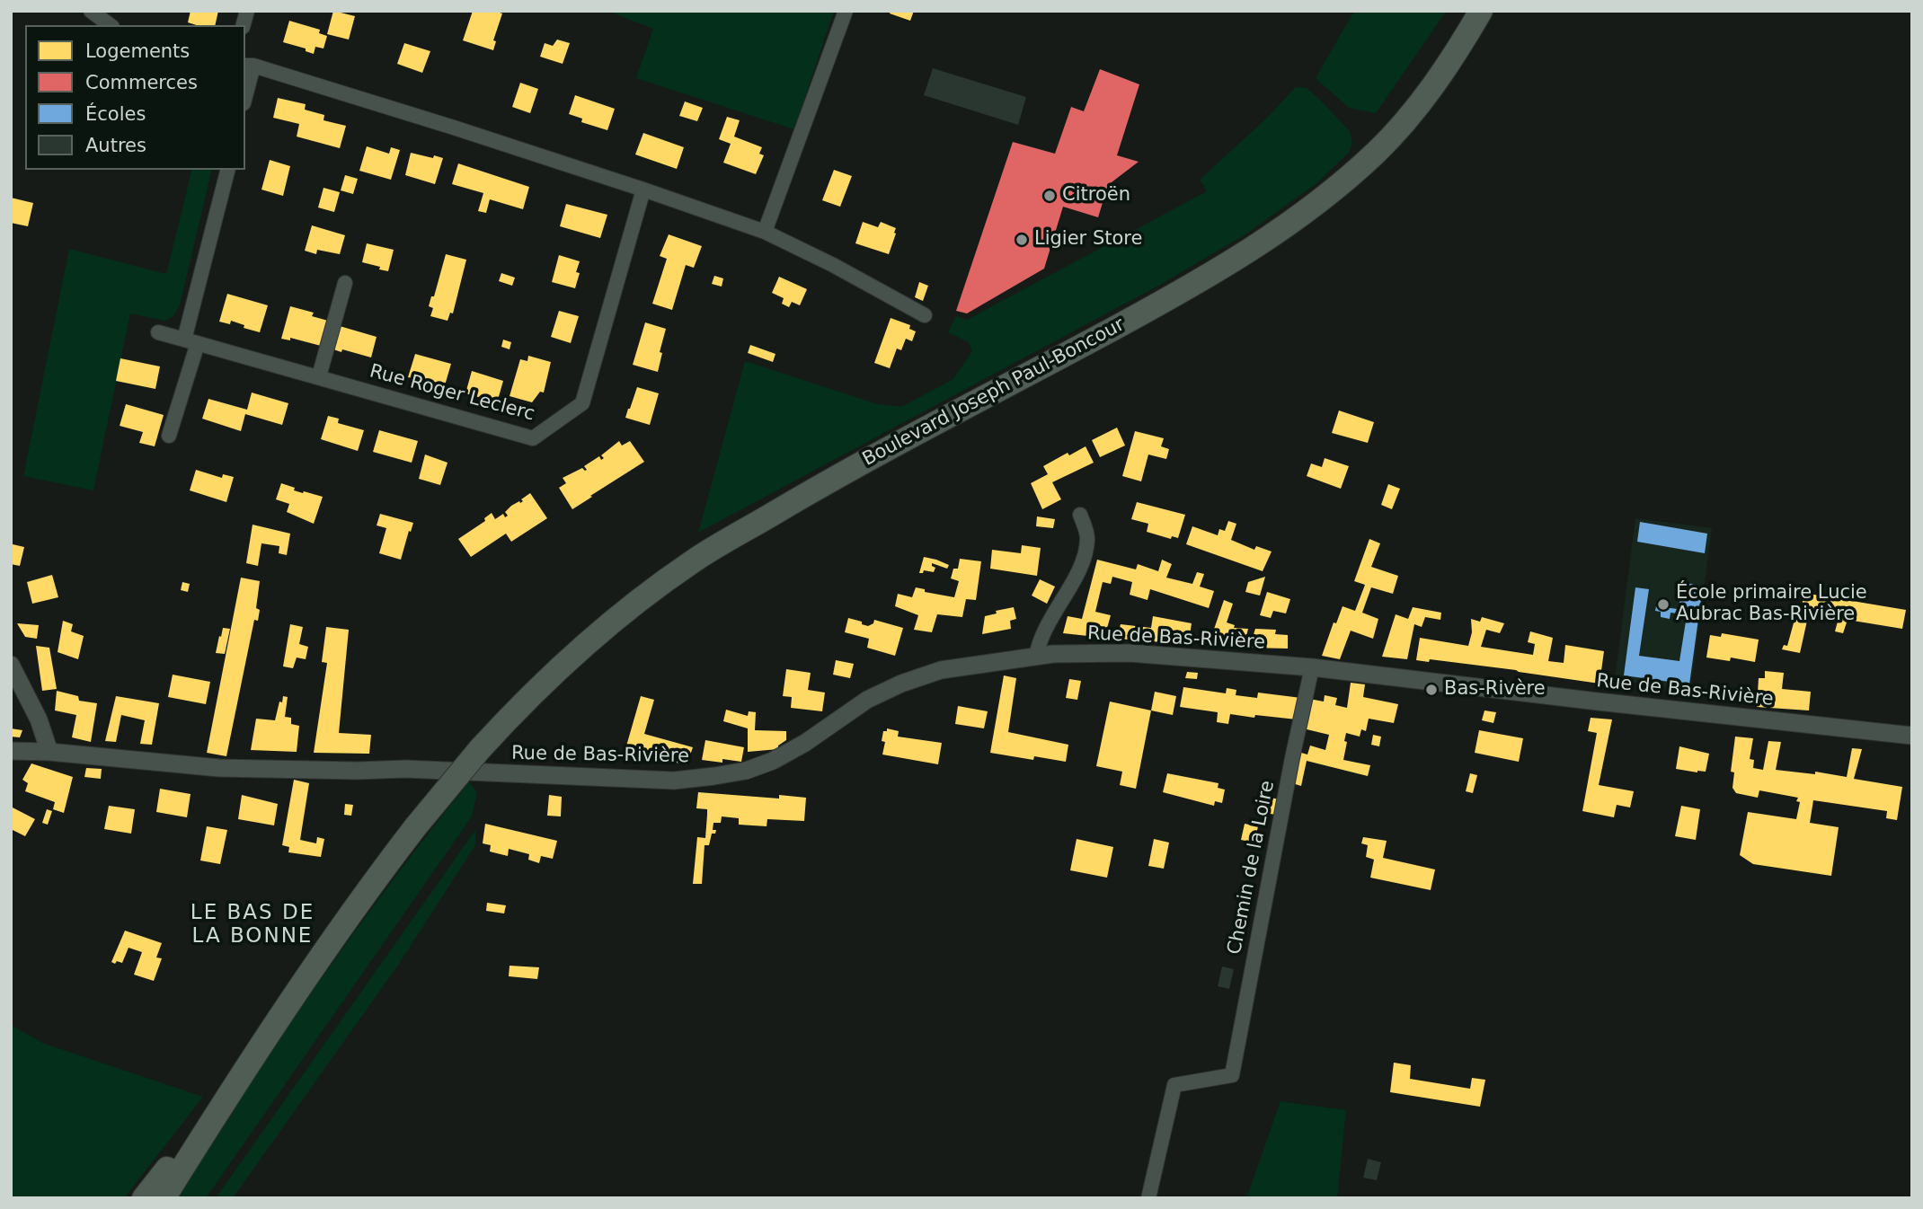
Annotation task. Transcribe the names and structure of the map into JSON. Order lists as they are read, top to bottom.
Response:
{
  "streets": {
    "main road": ["Boulevard Joseph Paul-Boncour"],
    "street": ["Rue Roger Leclerc", "Rue de Bas-Rivière", "Chemin de la Loire"]
  },
  "crossings": [
    ["Rue de Bas-Rivière", "Chemin de la Loire"]
  ],
  "districts": ["LE BAS DE LA BONNE"],
  "places": [
    "Citroën",
    "Ligier Store",
    "École primaire Lucie Aubrac Bas-Rivière",
    "Bas-Rivère"
  ],
  "legend": [
    "Logements",
    "Commerces",
    "Écoles",
    "Autres"
  ]
}
